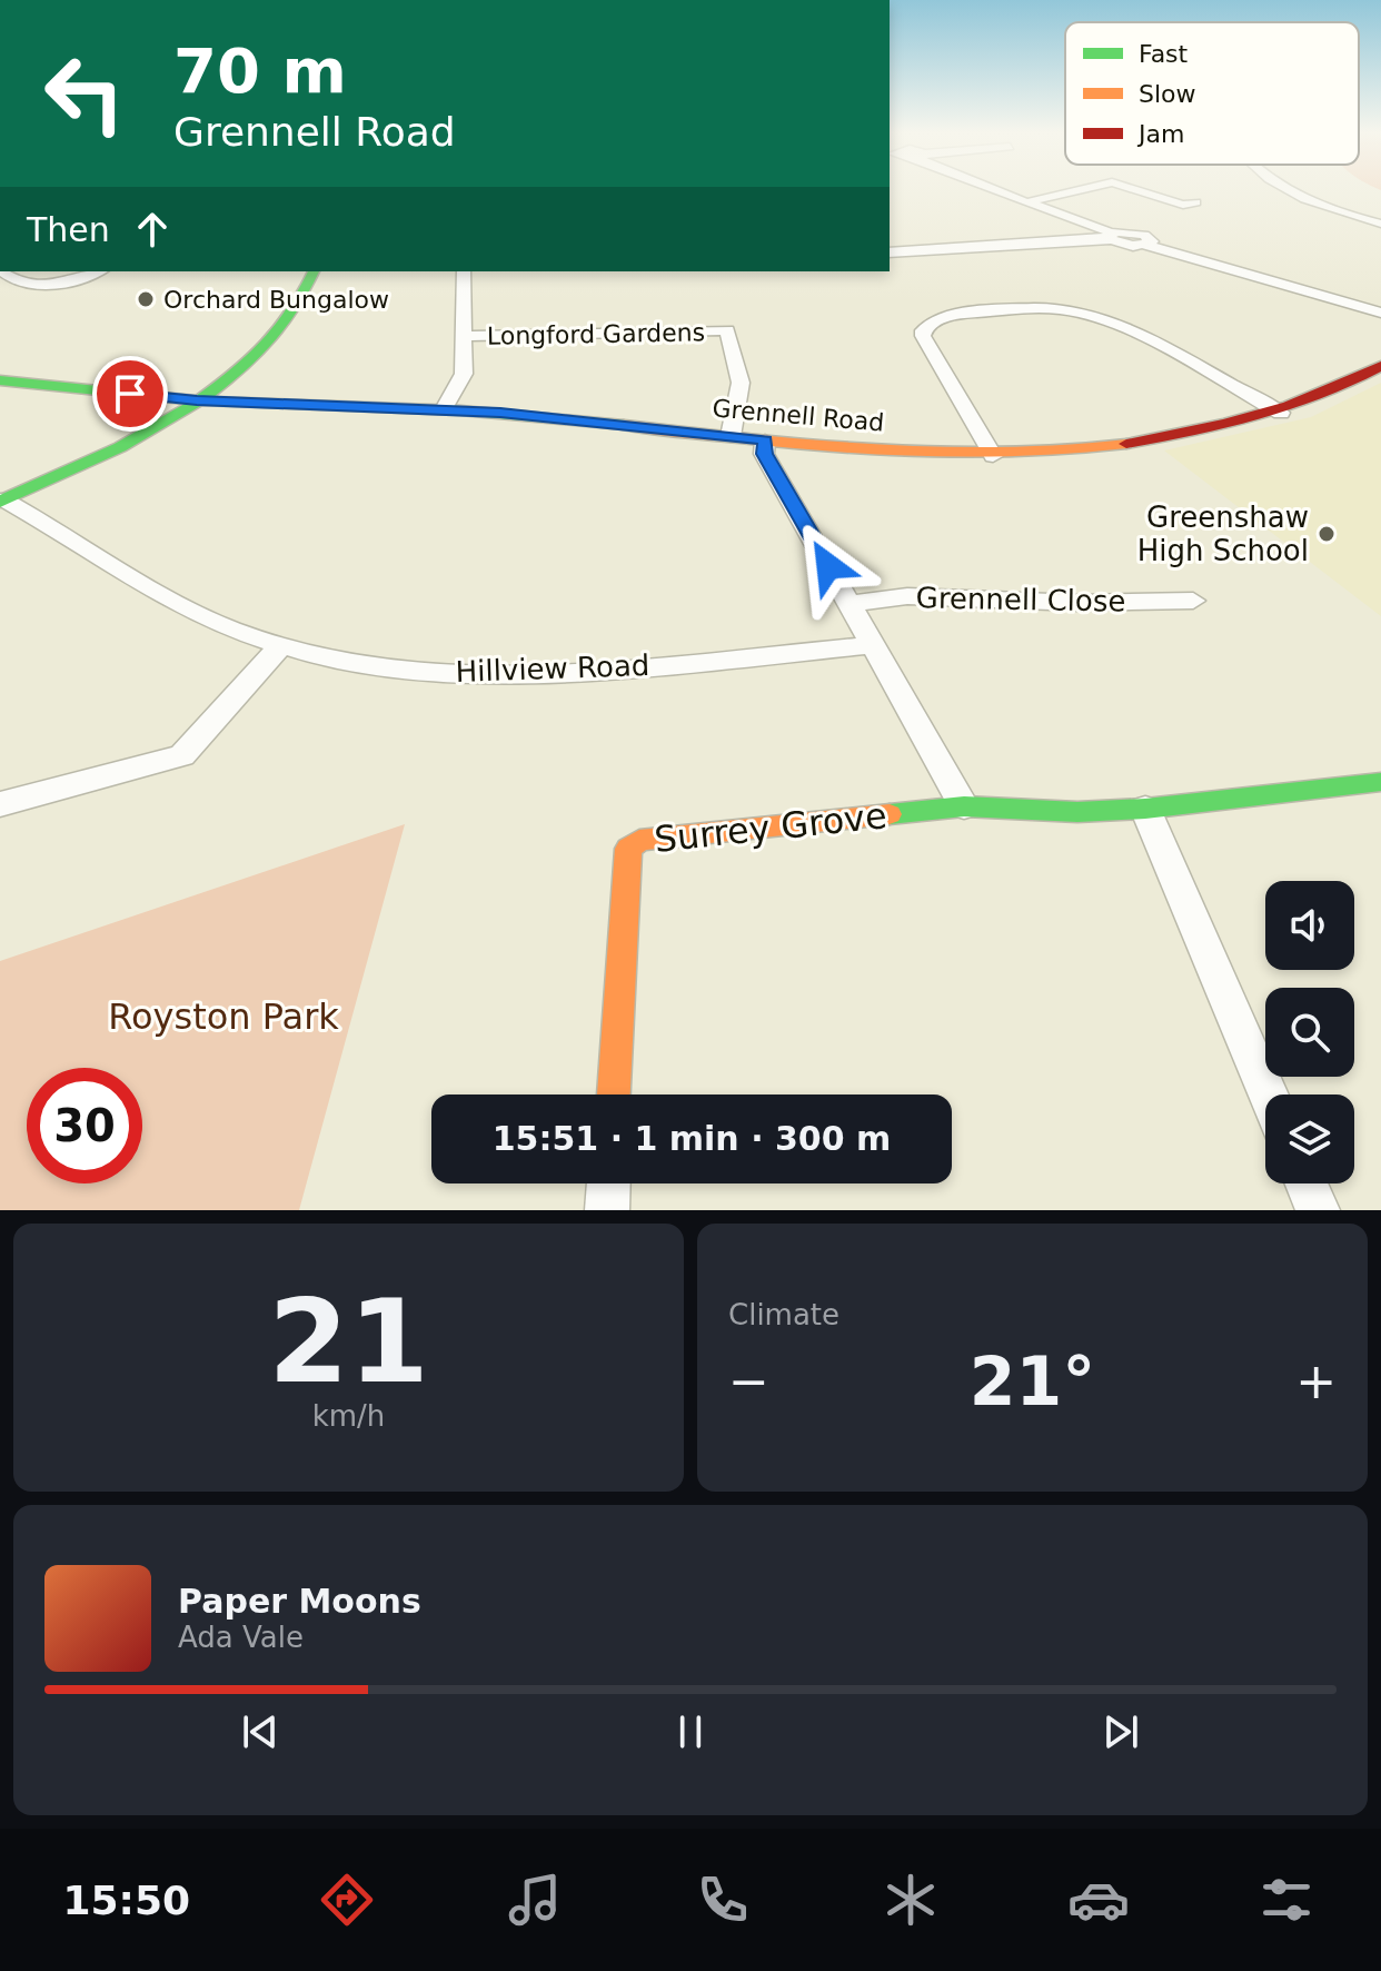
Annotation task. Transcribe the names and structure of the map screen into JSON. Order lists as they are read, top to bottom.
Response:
{
  "streets": {
    "street": [
      "Longford Gardens",
      "Grennell Road",
      "Grennell Close",
      "Hillview Road",
      "Surrey Grove"
    ]
  },
  "crossings": [
    ["Longford Gardens", "Grennell Road"]
  ],
  "parks": ["Royston Park"],
  "places": ["Orchard Bungalow", "Greenshaw High School"],
  "legend": ["Fast", "Slow", "Jam"],
  "page": {
    "turn": ["70 m", "Grennell Road"],
    "then": "Then",
    "limit": "30",
    "trip": "15:51 · 1 min · 300 m",
    "tile": [
      ["21", "km/h"],
      "Climate"
    ],
    "heat": ["−", "21°", "+"],
    "song": ["Paper Moons", "Ada Vale"],
    "tabs": "15:50"
  }
}
